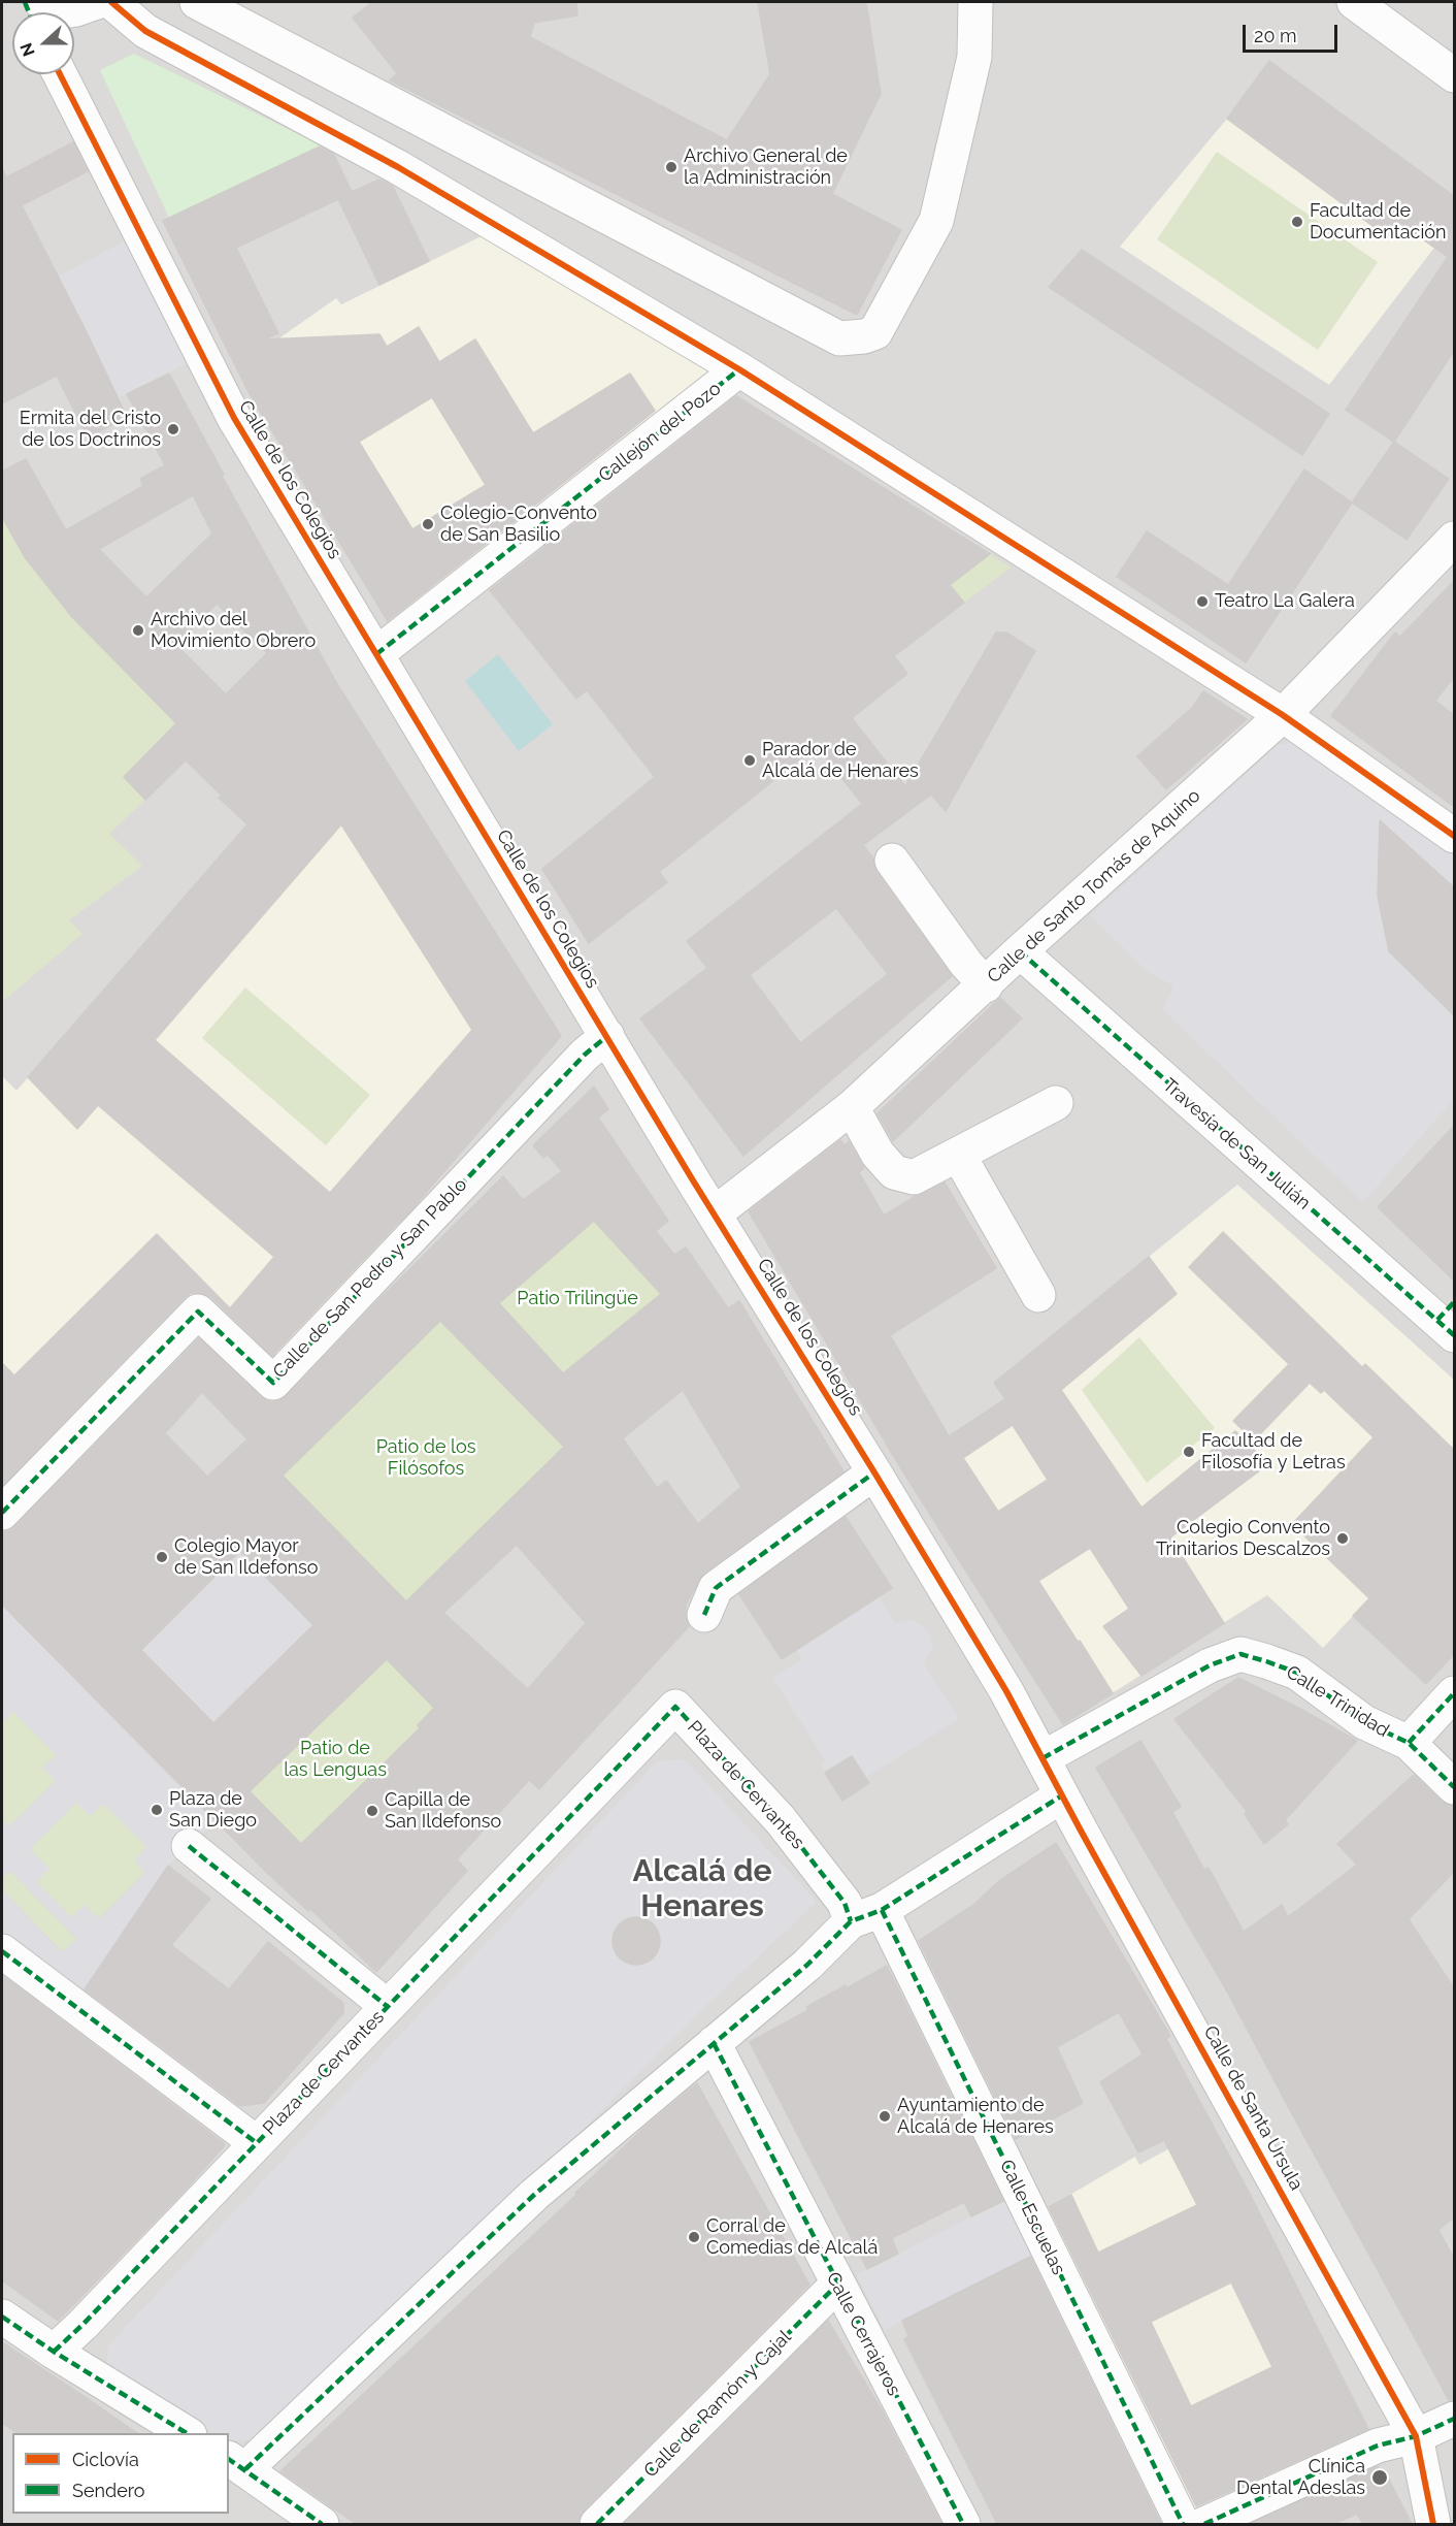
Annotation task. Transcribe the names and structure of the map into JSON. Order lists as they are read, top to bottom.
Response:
{
  "streets": {
    "street": [
      "Callejón del Pozo",
      "Calle de los Colegios",
      "Calle de Santo Tomás de Aquino",
      "Travesía de San Julián",
      "Calle de San Pedro y San Pablo",
      "Calle Trinidad",
      "Plaza de Cervantes",
      "Calle de Santa Úrsula",
      "Calle Escuelas",
      "Calle Cerrajeros",
      "Calle de Ramón y Cajal"
    ]
  },
  "crossings": [
    ["Callejón del Pozo", "Calle de los Colegios"],
    ["Calle de los Colegios", "Calle de Santo Tomás de Aquino"],
    ["Calle de los Colegios", "Calle de San Pedro y San Pablo"],
    ["Calle de los Colegios", "Calle Trinidad"],
    ["Calle de los Colegios", "Calle de Santa Úrsula"],
    ["Calle de Santo Tomás de Aquino", "Travesía de San Julián"],
    ["Calle Trinidad", "Calle de Santa Úrsula"],
    ["Plaza de Cervantes", "Calle Escuelas"],
    ["Calle Cerrajeros", "Calle de Ramón y Cajal"]
  ],
  "districts": ["Alcalá de Henares"],
  "parks": ["Patio Trilingüe", "Patio de los Filósofos", "Patio de las Lenguas"],
  "places": [
    "Archivo General de la Administración",
    "Facultad de Documentación",
    "Ermita del Cristo de los Doctrinos",
    "Colegio-Convento de San Basilio",
    "Teatro La Galera",
    "Archivo del Movimiento Obrero",
    "Parador de Alcalá de Henares",
    "Facultad de Filosofía y Letras",
    "Colegio Convento Trinitarios Descalzos",
    "Colegio Mayor de San Ildefonso",
    "Plaza de San Diego",
    "Capilla de San Ildefonso",
    "Ayuntamiento de Alcalá de Henares",
    "Corral de Comedias de Alcalá",
    "Clínica Dental Adeslas"
  ],
  "legend": ["Ciclovía", "Sendero"],
  "scale_bar": "20 m",
  "north": "left"
}
